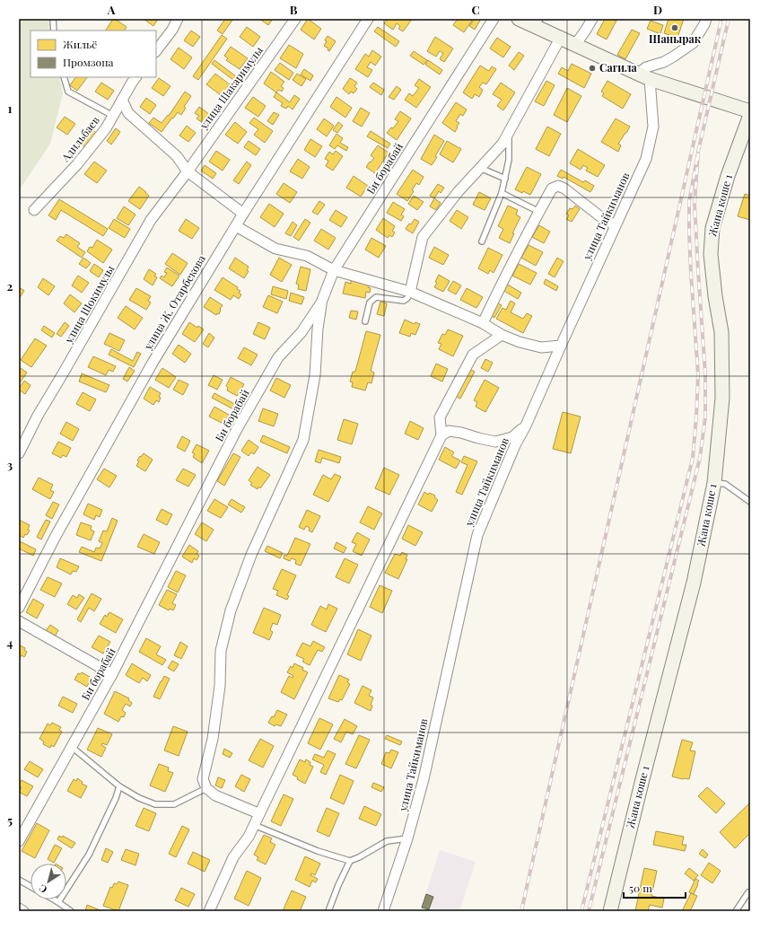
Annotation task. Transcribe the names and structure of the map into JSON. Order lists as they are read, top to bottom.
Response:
{
  "streets": {
    "street": [
      "улица Шакаримулы",
      "Адильбаев",
      "Би борабай",
      "Жана коше 1",
      "улица Тайкиманов",
      "улица Ж. Отарбекова",
      "улица Шокимулы"
    ]
  },
  "crossings": [
    ["улица Шакаримулы", "улица Шокимулы"]
  ],
  "places": ["Шанырак", "Сагила"],
  "legend": ["Жильё", "Промзона"],
  "scale_bar": "50 m",
  "north": "bottom left",
  "grid": {
    "columns": [
      "A",
      "B",
      "C",
      "D"
    ],
    "rows": [
      "1",
      "2",
      "3",
      "4",
      "5"
    ]
  }
}
